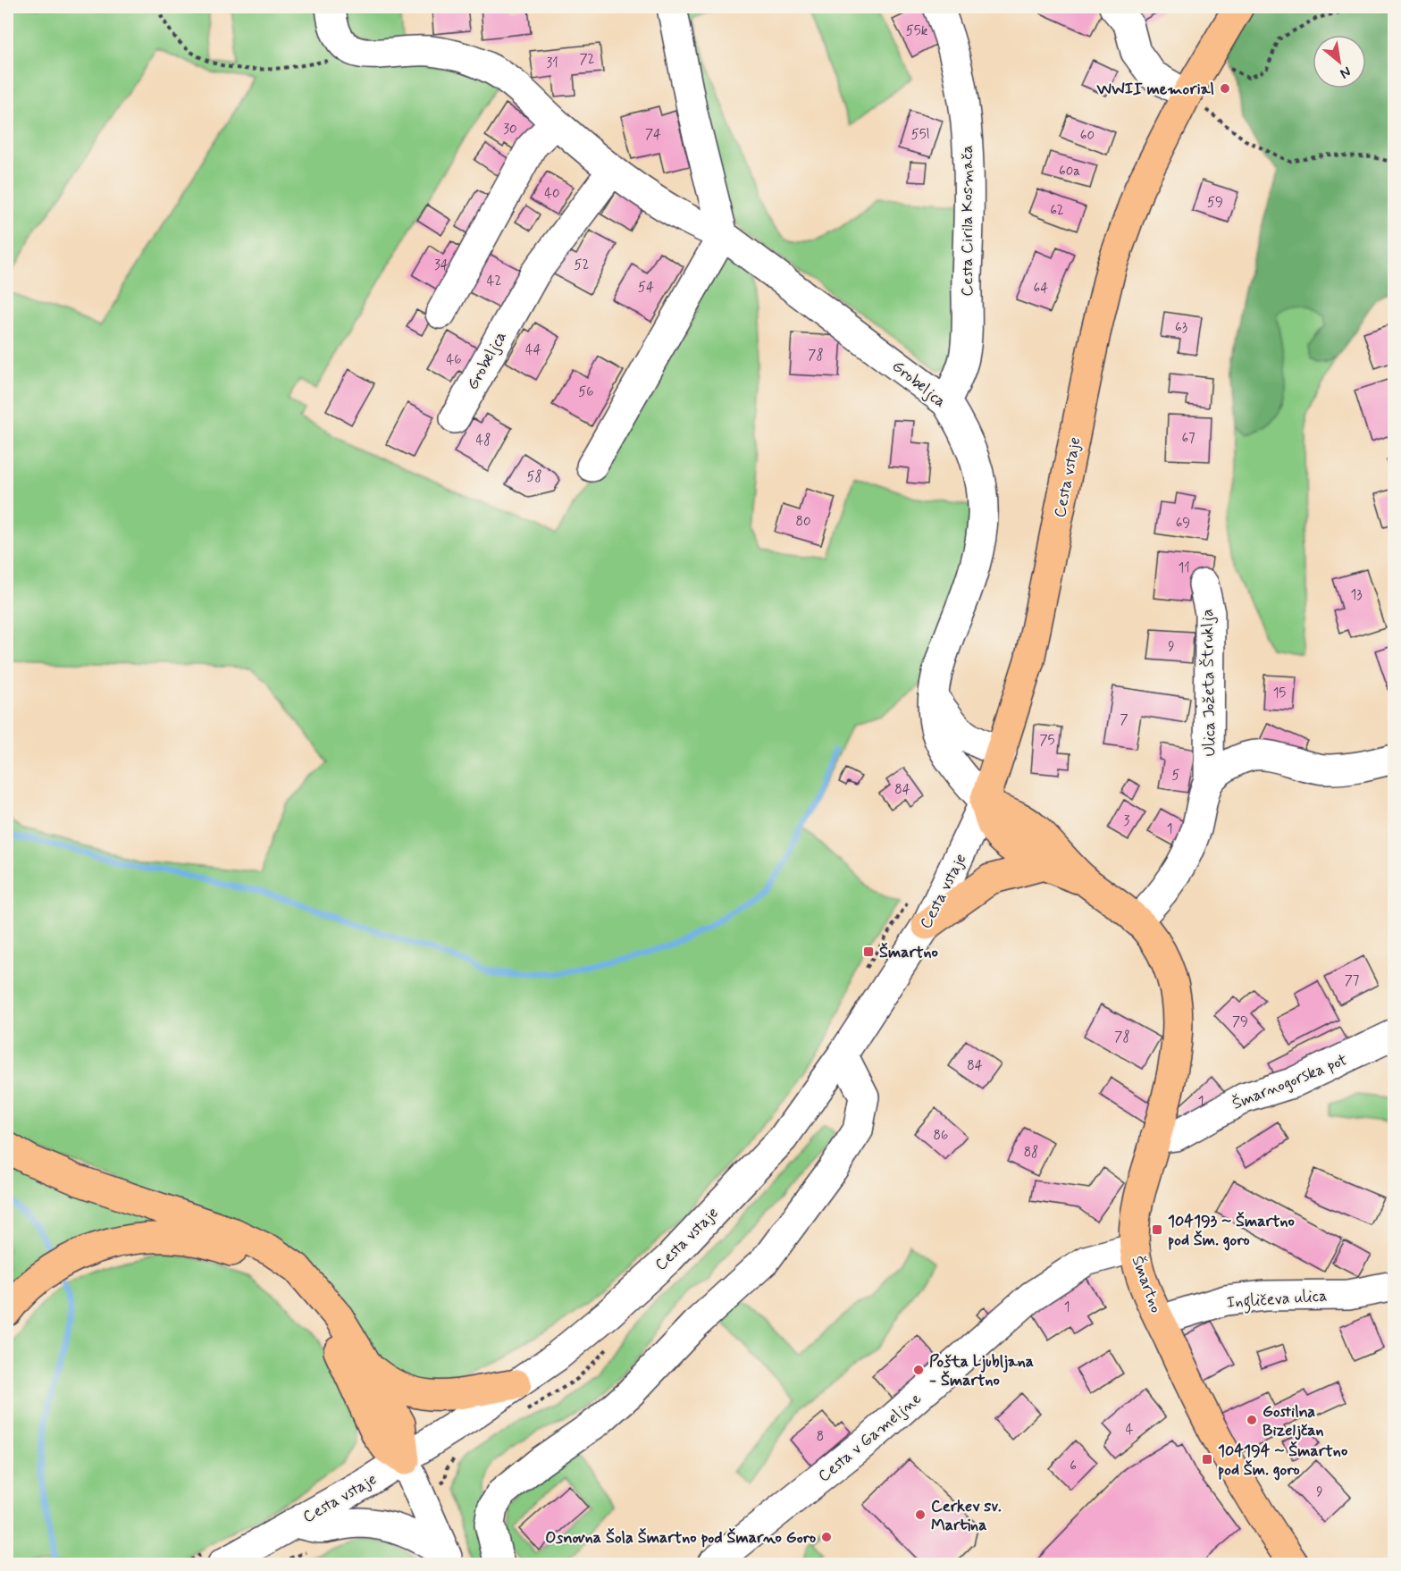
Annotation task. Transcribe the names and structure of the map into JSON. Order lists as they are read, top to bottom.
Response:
{
  "streets": {
    "main road": ["Cesta vstaje", "Šmartno"],
    "street": [
      "Cesta Cirila Kosmača",
      "Grobeljca",
      "Ulica Jožeta Štruklja",
      "Šmarnogorska pot",
      "Ingličeva ulica",
      "Cesta v Gameljne"
    ]
  },
  "crossings": [
    ["Cesta Cirila Kosmača", "Grobeljca"],
    ["Grobeljca", "Cesta vstaje"],
    ["Ulica Jožeta Štruklja", "Šmartno"],
    ["Šmarnogorska pot", "Šmartno"],
    ["Šmartno", "Ingličeva ulica"],
    ["Šmartno", "Cesta v Gameljne"]
  ],
  "places": {
    "other": [
      "WWII memorial",
      "Pošta Ljubljana - Šmartno",
      "Gostilna Bizeljčan",
      "Cerkev sv. Martina",
      "Osnovna Šola Šmartno pod Šmarno Goro"
    ],
    "transit": ["Šmartno", "104193 ~ Šmartno pod Šm. goro", "104194 ~ Šmartno pod Šm. goro"]
  },
  "house_numbers": [
    "55k",
    "72",
    "31",
    "30",
    "74",
    "55l",
    "60",
    "60a",
    "40",
    "59",
    "62",
    "34",
    "52",
    "42",
    "54",
    "64",
    "63",
    "44",
    "78",
    "46",
    "56",
    "67",
    "48",
    "58",
    "80",
    "69",
    "11",
    "13",
    "9",
    "15",
    "7",
    "75",
    "5",
    "84",
    "3",
    "1",
    "77",
    "79",
    "78",
    "84",
    "1",
    "86",
    "88",
    "1",
    "4",
    "8",
    "6",
    "9"
  ],
  "north": "bottom right"
}
